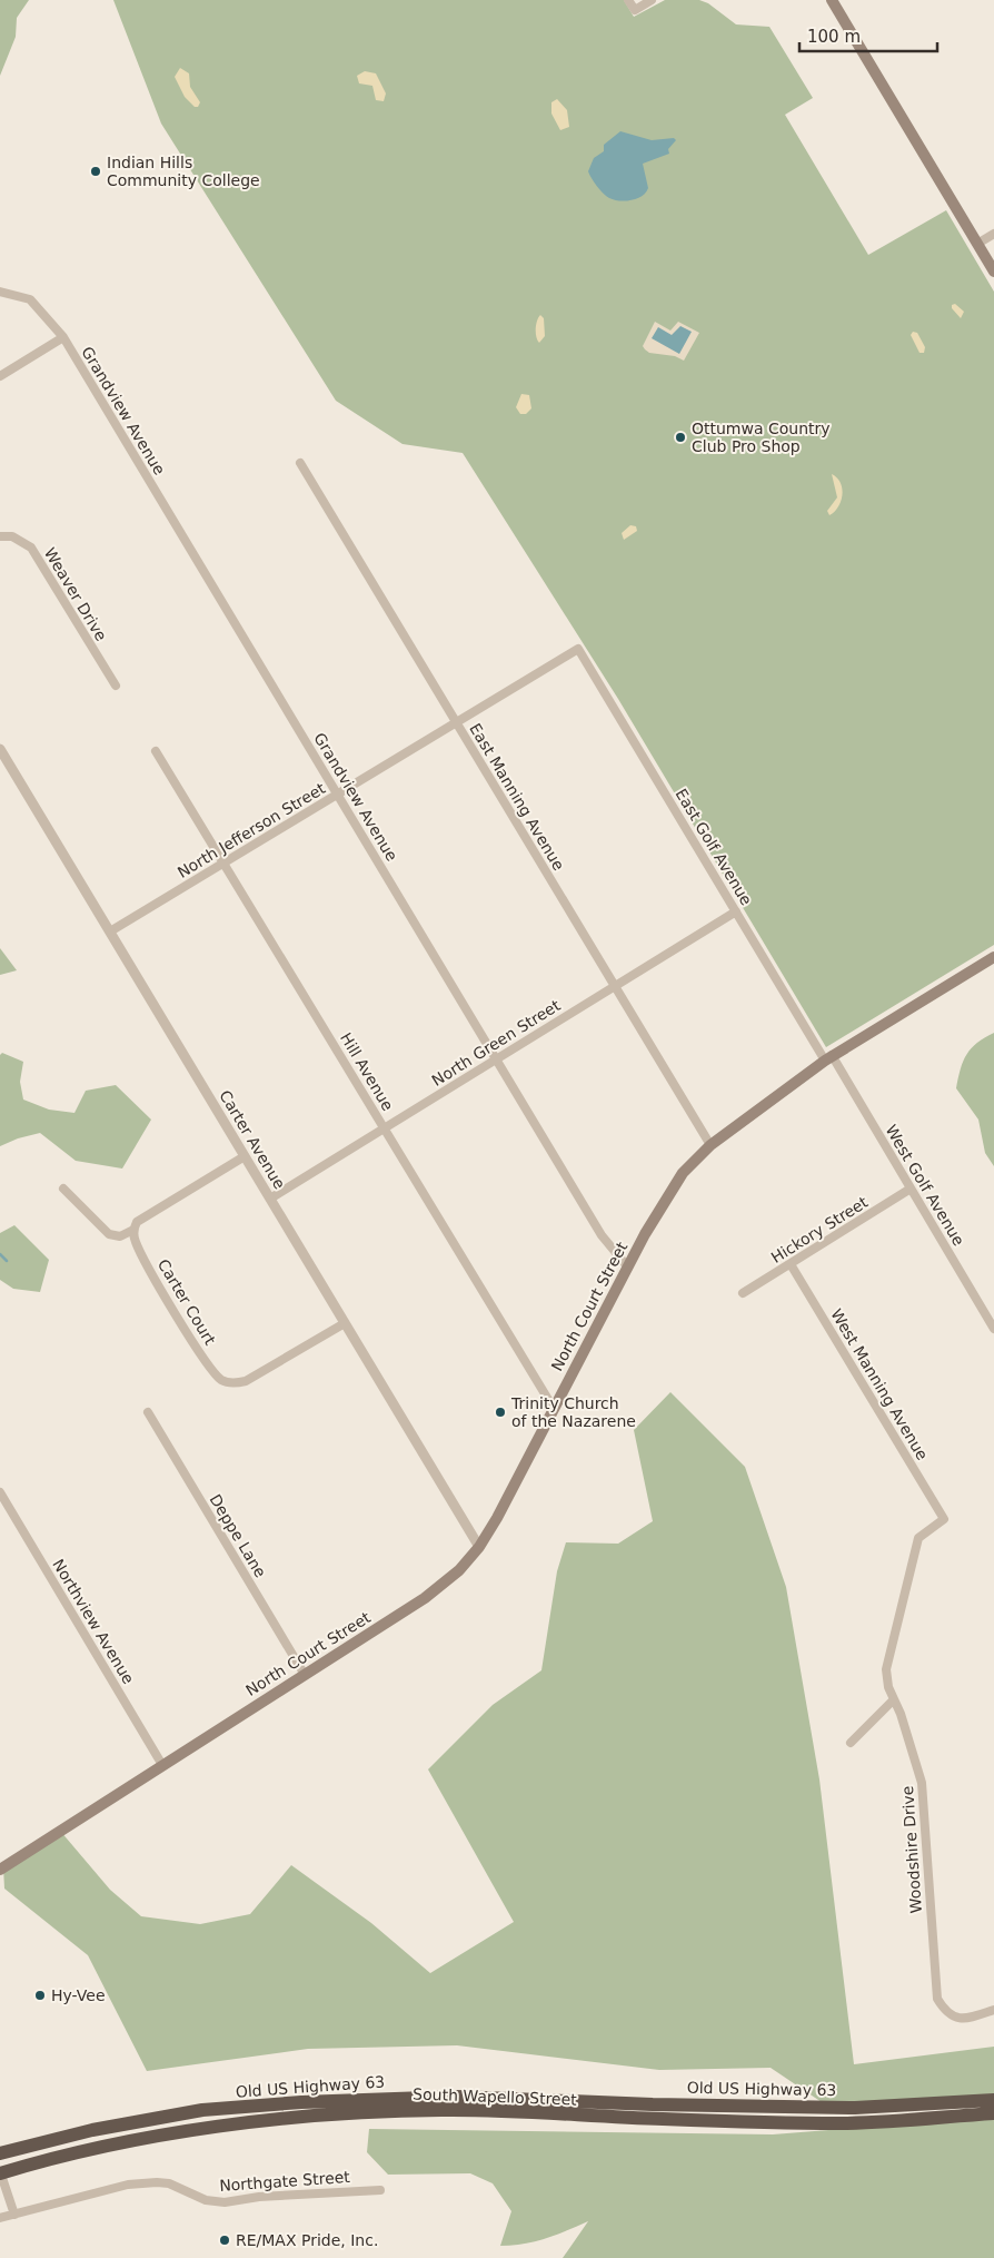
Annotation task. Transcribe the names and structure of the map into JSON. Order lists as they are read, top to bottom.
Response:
{
  "streets": {
    "highway": ["Old US Highway 63", "South Wapello Street"],
    "main road": ["North Court Street"],
    "street": [
      "Grandview Avenue",
      "Weaver Drive",
      "East Manning Avenue",
      "North Jefferson Street",
      "East Golf Avenue",
      "North Green Street",
      "Hill Avenue",
      "Carter Avenue",
      "West Golf Avenue",
      "Hickory Street",
      "Carter Court",
      "West Manning Avenue",
      "Deppe Lane",
      "Northview Avenue",
      "Woodshire Drive",
      "Northgate Street"
    ]
  },
  "crossings": [
    ["Grandview Avenue", "North Jefferson Street"],
    ["Grandview Avenue", "North Green Street"],
    ["Grandview Avenue", "North Court Street"],
    ["East Manning Avenue", "North Jefferson Street"],
    ["East Manning Avenue", "North Green Street"],
    ["East Manning Avenue", "North Court Street"],
    ["North Jefferson Street", "East Golf Avenue"],
    ["North Jefferson Street", "Hill Avenue"],
    ["North Jefferson Street", "Carter Avenue"],
    ["East Golf Avenue", "North Green Street"],
    ["East Golf Avenue", "West Golf Avenue"],
    ["East Golf Avenue", "North Court Street"],
    ["North Green Street", "Hill Avenue"],
    ["North Green Street", "Carter Avenue"],
    ["Hill Avenue", "North Court Street"],
    ["Carter Avenue", "Carter Court"],
    ["Carter Avenue", "North Court Street"],
    ["West Golf Avenue", "Hickory Street"],
    ["West Golf Avenue", "North Court Street"],
    ["Hickory Street", "West Manning Avenue"],
    ["North Court Street", "Deppe Lane"],
    ["North Court Street", "Northview Avenue"],
    ["West Manning Avenue", "Woodshire Drive"]
  ],
  "places": [
    "Indian Hills Community College",
    "Ottumwa Country Club Pro Shop",
    "Trinity Church of the Nazarene",
    "Hy-Vee",
    "RE/MAX Pride, Inc."
  ],
  "scale_bar": "100 m"
}
